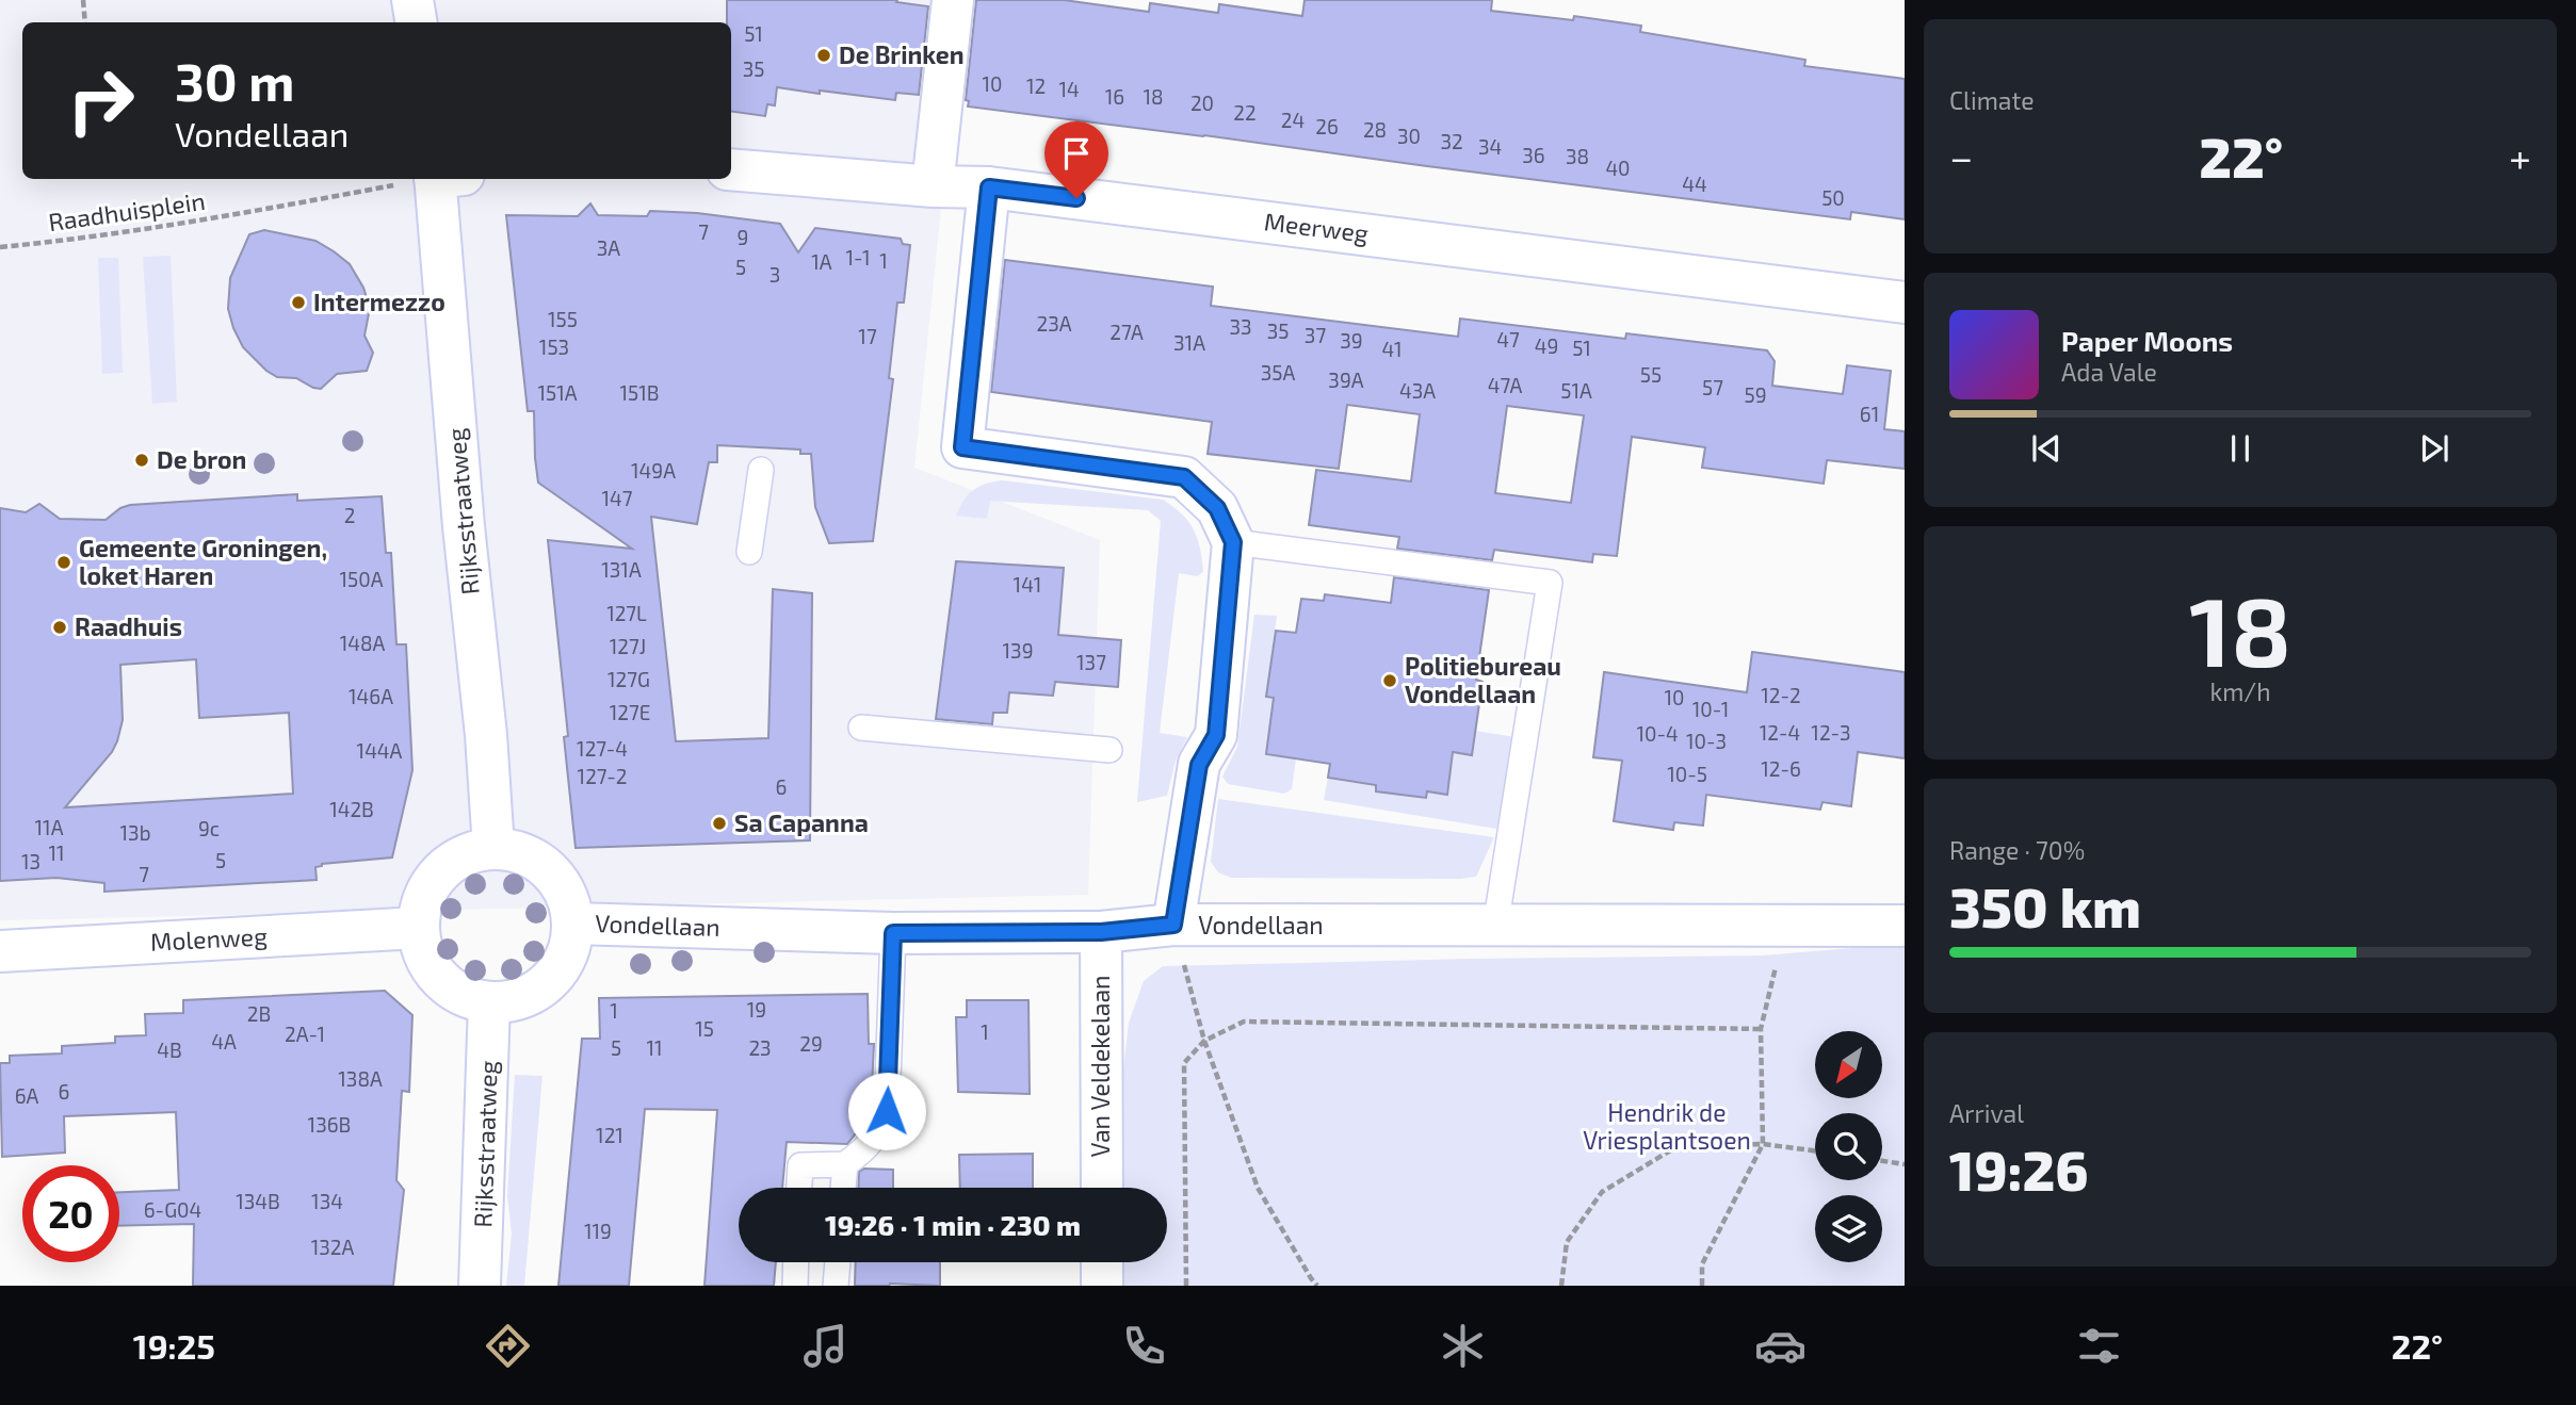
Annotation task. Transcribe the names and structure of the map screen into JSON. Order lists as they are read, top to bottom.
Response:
{
  "streets": {
    "street": [
      "Meerweg",
      "Rijksstraatweg",
      "Vondellaan",
      "Molenweg",
      "Van Veldekelaan"
    ],
    "path": ["Raadhuisplein"]
  },
  "crossings": [
    ["Rijksstraatweg", "Vondellaan"],
    ["Rijksstraatweg", "Molenweg"],
    ["Vondellaan", "Molenweg"],
    ["Vondellaan", "Van Veldekelaan"]
  ],
  "parks": ["Hendrik de Vriesplantsoen"],
  "places": [
    "De Brinken",
    "Intermezzo",
    "De bron",
    "Gemeente Groningen, loket Haren",
    "Raadhuis",
    "Politiebureau Vondellaan",
    "Sa Capanna"
  ],
  "house_numbers": [
    "51",
    "35",
    "10",
    "12",
    "14",
    "16",
    "18",
    "20",
    "22",
    "24",
    "26",
    "28",
    "30",
    "32",
    "34",
    "36",
    "38",
    "40",
    "44",
    "50",
    "7",
    "9",
    "3A",
    "1-1",
    "1",
    "1A",
    "5",
    "3",
    "155",
    "23A",
    "33",
    "35",
    "27A",
    "37",
    "17",
    "47",
    "39",
    "31A",
    "49",
    "153",
    "51",
    "41",
    "35A",
    "55",
    "39A",
    "47A",
    "57",
    "43A",
    "51A",
    "151A",
    "151B",
    "59",
    "61",
    "149A",
    "147",
    "2",
    "131A",
    "150A",
    "141",
    "127L",
    "148A",
    "127J",
    "139",
    "137",
    "127G",
    "12-2",
    "146A",
    "10",
    "10-1",
    "127E",
    "12-4",
    "12-3",
    "10-4",
    "10-3",
    "127-4",
    "144A",
    "12-6",
    "10-5",
    "127-2",
    "6",
    "142B",
    "11A",
    "9c",
    "13b",
    "11",
    "5",
    "13",
    "7",
    "19",
    "1",
    "2B",
    "15",
    "1",
    "2A-1",
    "4A",
    "29",
    "5",
    "11",
    "23",
    "4B",
    "138A",
    "6",
    "6A",
    "136B",
    "121",
    "134B",
    "134",
    "6-G04",
    "119",
    "132A"
  ],
  "north": "bottom left",
  "page": {
    "tile": [
      "Climate",
      ["18", "km/h"],
      ["Range · 70%", "350 km"],
      ["Arrival", "19:26"]
    ],
    "turn": ["30 m", "Vondellaan"],
    "heat": ["−", "22°", "+"],
    "song": ["Paper Moons", "Ada Vale"],
    "limit": "20",
    "trip": "19:26 · 1 min · 230 m",
    "tabs": ["19:25", "22°"]
  }
}
